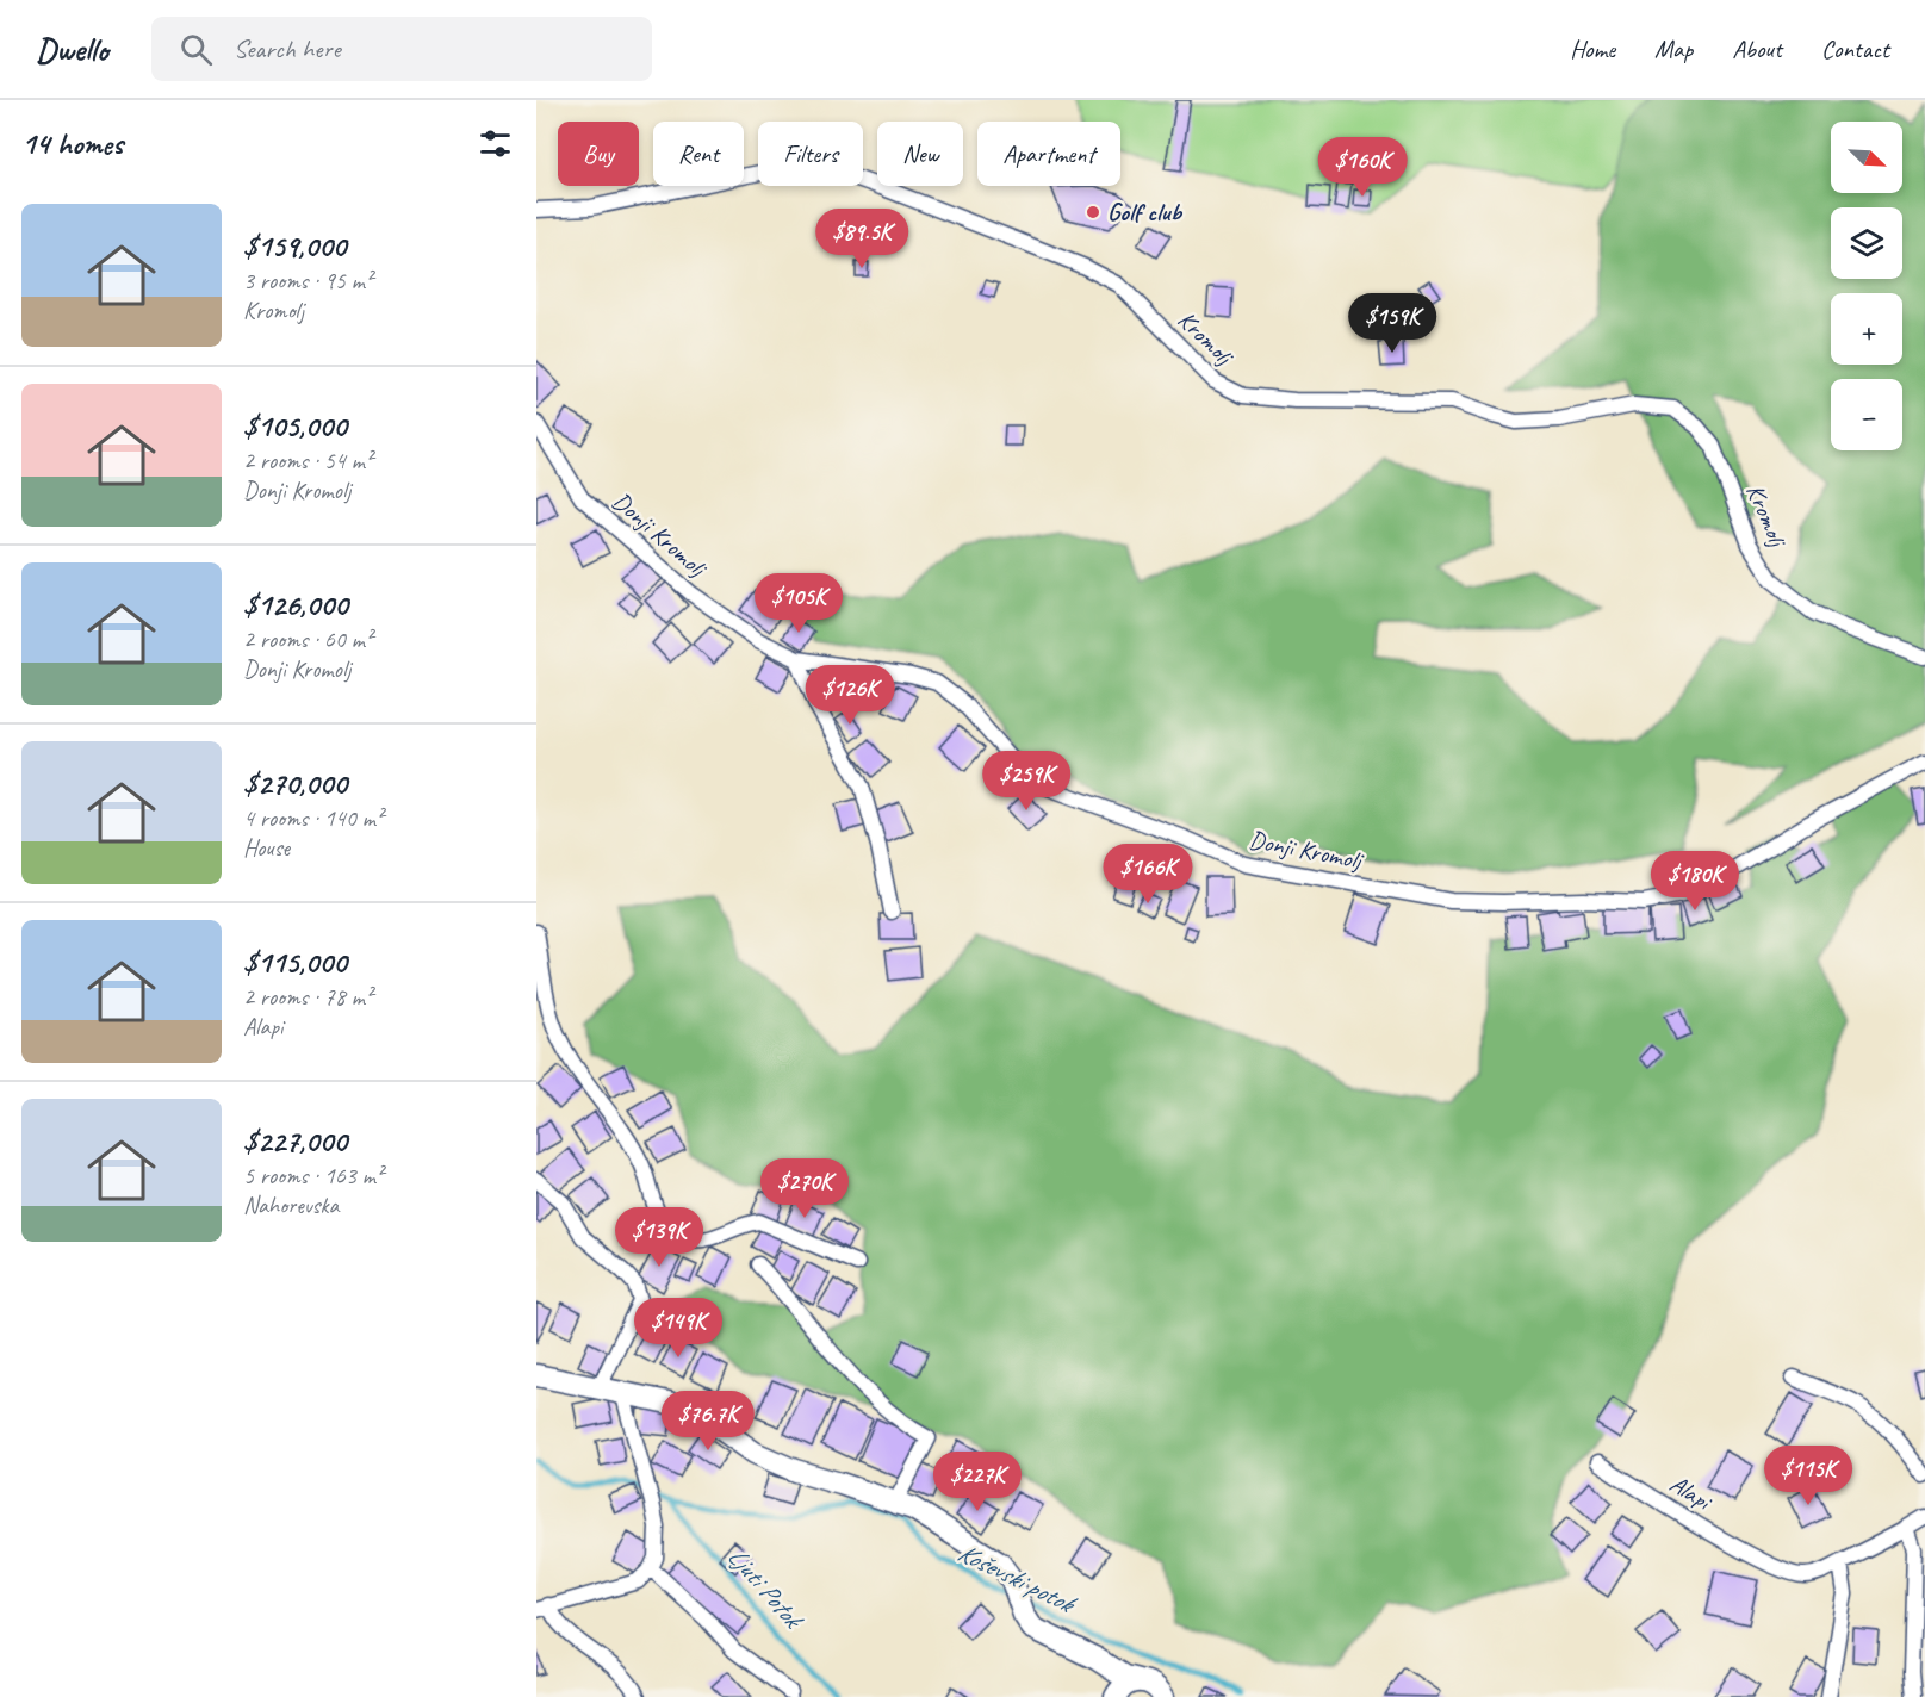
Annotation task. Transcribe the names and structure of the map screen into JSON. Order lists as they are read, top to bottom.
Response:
{
  "streets": {
    "street": ["Kromolj", "Donji Kromolj", "Alapi"]
  },
  "water": ["Koševski potok", "Ljuti Potok"],
  "places": ["Golf club"],
  "north": "bottom right",
  "page": {
    "header": "Dwello",
    "search": "Search here",
    "nav": [
      "Home",
      "Map",
      "About",
      "Contact"
    ],
    "heading": "14 homes",
    "map_buttons": ["+", "−"],
    "chip": [
      "Buy",
      "Rent",
      "Filters",
      "New",
      "Apartment"
    ],
    "price": [
      "$160K",
      "$89.5K",
      "$159K",
      "$105K",
      "$126K",
      "$259K",
      "$166K",
      "$180K",
      "$270K",
      "$139K",
      "$149K",
      "$76.7K",
      "$115K",
      "$227K"
    ],
    "list": [
      {
        "name": "$159,000",
        "note": "3 rooms · 95 m² · Kromolj"
      },
      {
        "name": "$105,000",
        "note": "2 rooms · 54 m² · Donji Kromolj"
      },
      {
        "name": "$126,000",
        "note": "2 rooms · 60 m² · Donji Kromolj"
      },
      {
        "name": "$270,000",
        "note": "4 rooms · 140 m² · House"
      },
      {
        "name": "$115,000",
        "note": "2 rooms · 78 m² · Alapi"
      },
      {
        "name": "$227,000",
        "note": "5 rooms · 163 m² · Nahorevska"
      }
    ]
  }
}
